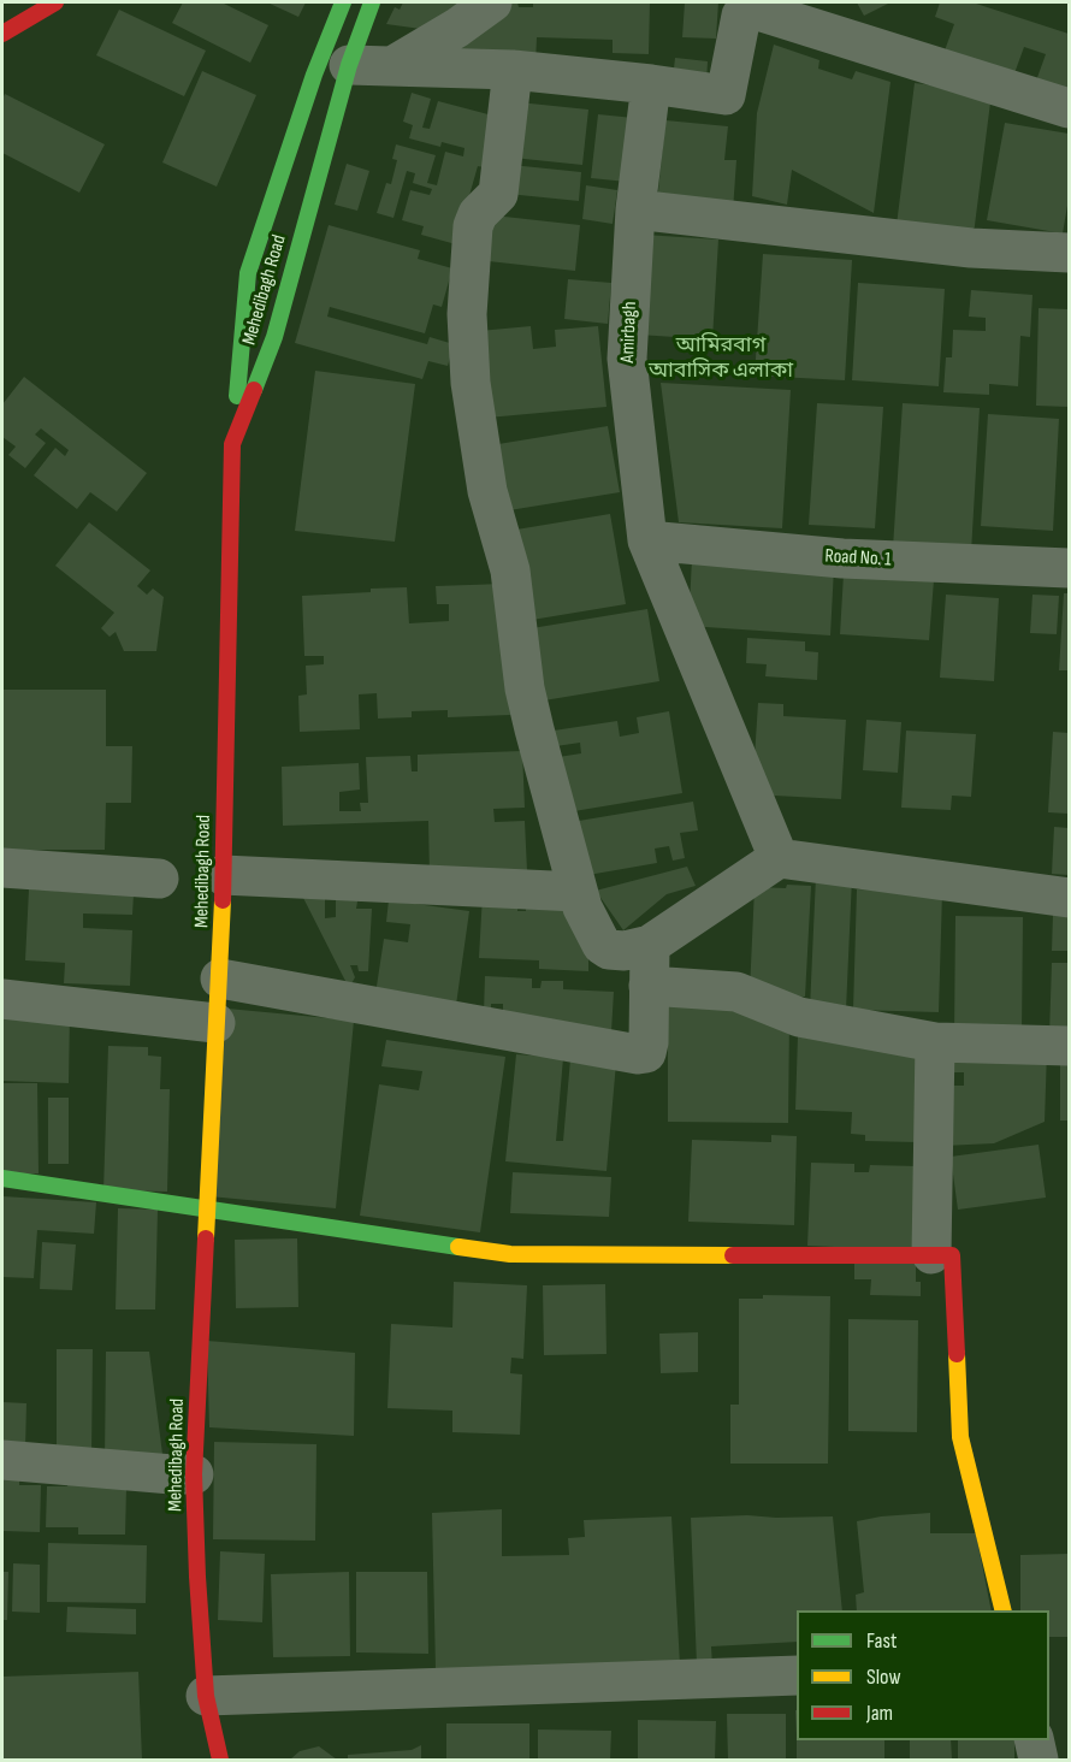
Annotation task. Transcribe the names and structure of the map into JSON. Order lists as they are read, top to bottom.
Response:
{
  "streets": {
    "main road": ["Mehedibagh Road"],
    "street": ["Amirbagh", "Road No. 1"]
  },
  "crossings": [
    ["Amirbagh", "Road No. 1"]
  ],
  "districts": ["আমিরবাগ আবাসিক এলাকা"],
  "legend": ["Fast", "Slow", "Jam"]
}
